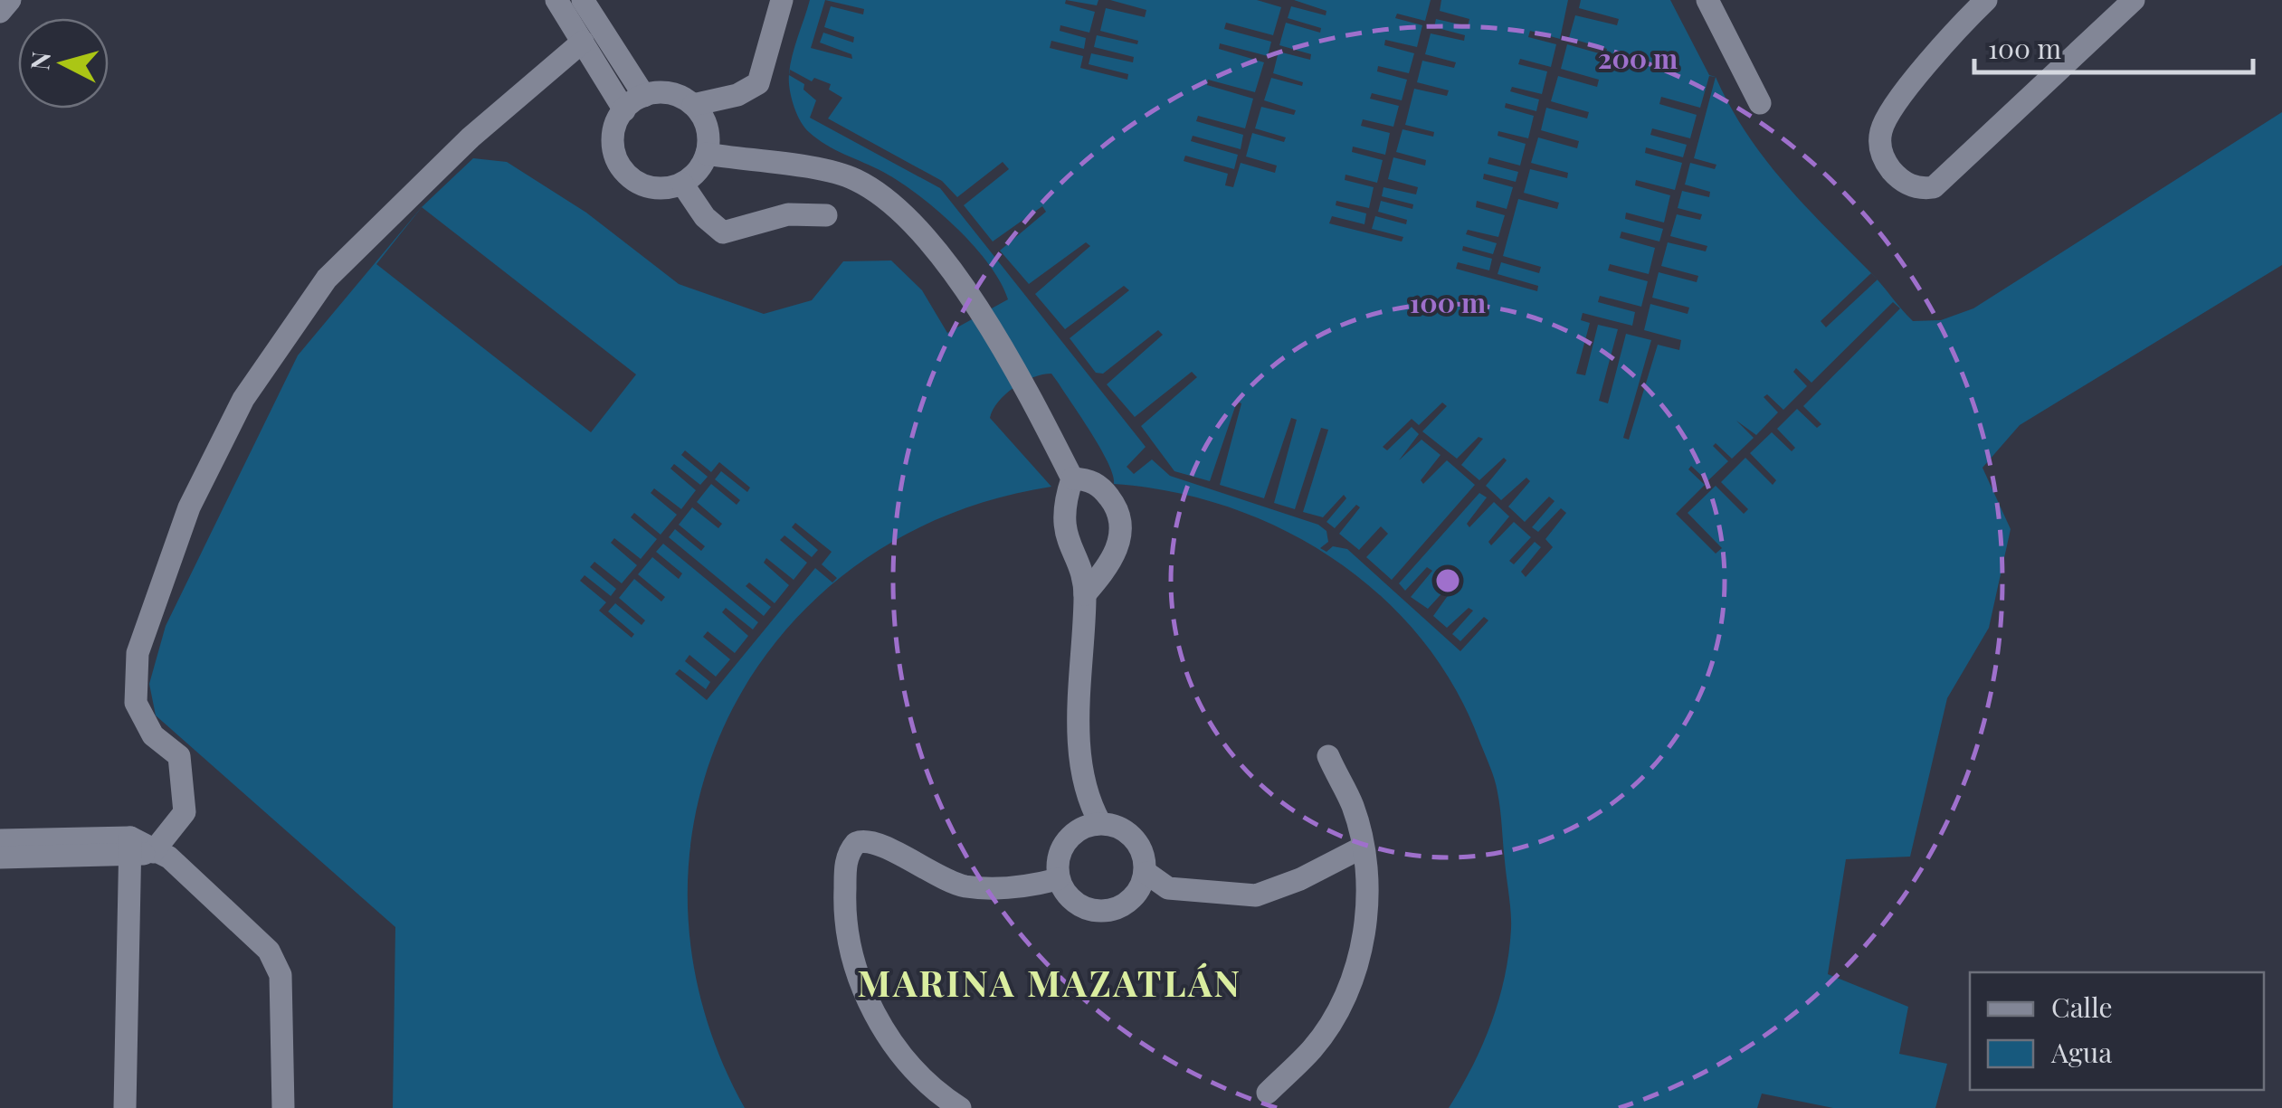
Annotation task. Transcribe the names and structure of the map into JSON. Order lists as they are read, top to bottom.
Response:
{
  "districts": ["MARINA MAZATLÁN"],
  "legend": ["Calle", "Agua"],
  "scale_bar": "100 m",
  "north": "left",
  "rings": ["200 m", "100 m"]
}
